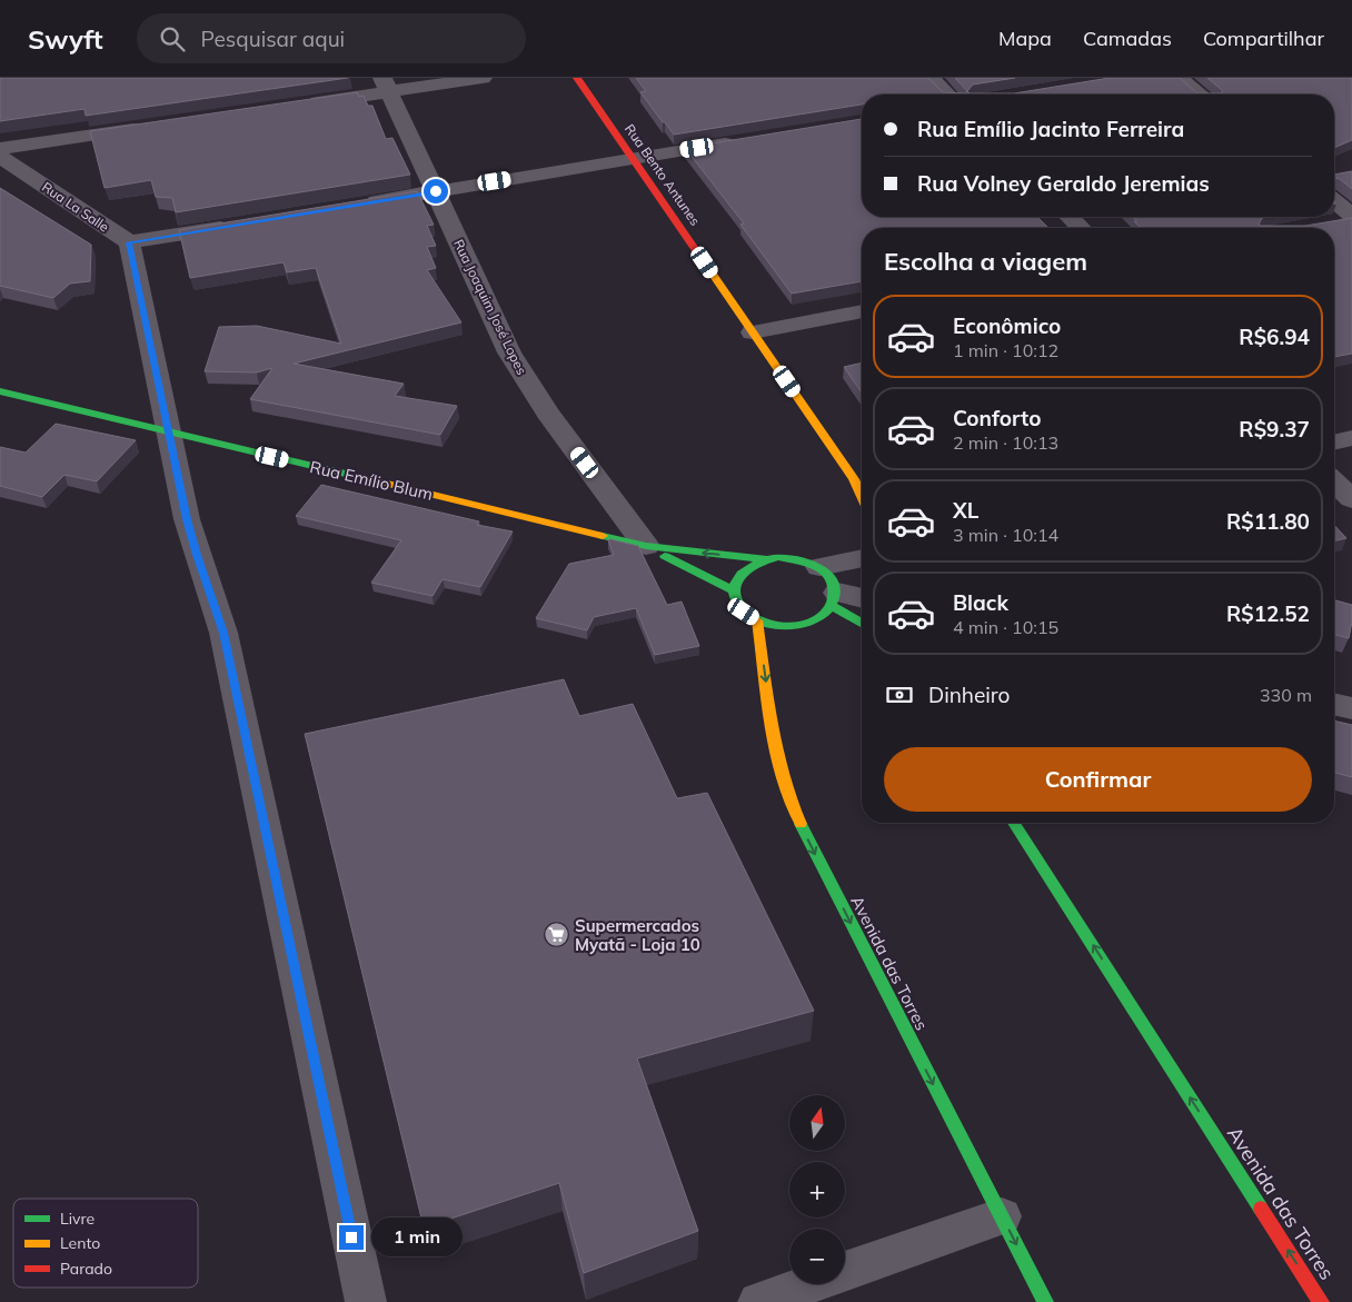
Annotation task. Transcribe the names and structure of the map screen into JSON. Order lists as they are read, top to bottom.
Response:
{
  "streets": {
    "main road": ["Rua Bento Antunes", "Rua Emílio Blum", "Avenida das Torres"],
    "street": ["Rua La Salle", "Rua Joaquim José Lopes"]
  },
  "crossings": [
    ["Rua Joaquim José Lopes", "Rua Emílio Blum"],
    ["Rua Emílio Blum", "Avenida das Torres"]
  ],
  "places": {
    "supermarket": ["Supermercados Myatã - Loja 10"]
  },
  "legend": ["Livre", "Lento", "Parado"],
  "north": "top",
  "page": {
    "header": "Swyft",
    "search": "Pesquisar aqui",
    "nav": ["Mapa", "Camadas", "Compartilhar"],
    "banner": ["Rua Emílio Jacinto Ferreira", "Rua Volney Geraldo Jeremias"],
    "heading": "Escolha a viagem",
    "list": [
      {
        "name": "Econômico",
        "note": "1 min · 10:12",
        "value": "R$6.94"
      },
      {
        "name": "Conforto",
        "note": "2 min · 10:13",
        "value": "R$9.37"
      },
      {
        "name": "XL",
        "note": "3 min · 10:14",
        "value": "R$11.80"
      },
      {
        "name": "Black",
        "note": "4 min · 10:15",
        "value": "R$12.52"
      }
    ],
    "pay": ["Dinheiro", "330 m"],
    "buttons": "Confirmar",
    "map_buttons": ["+", "−"],
    "bubble": "1 min"
  }
}
